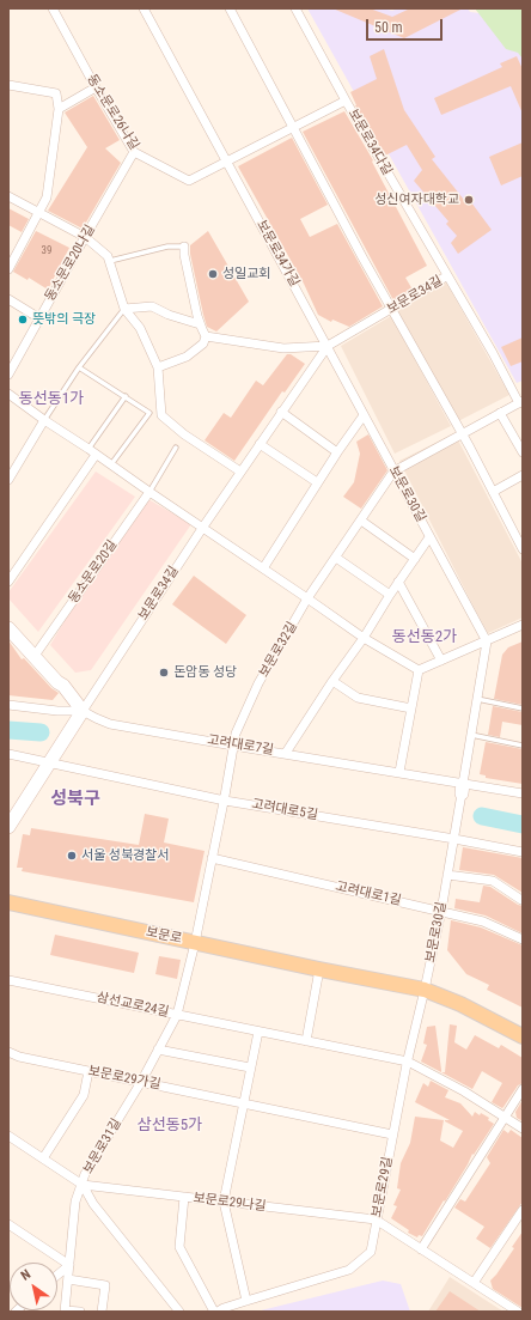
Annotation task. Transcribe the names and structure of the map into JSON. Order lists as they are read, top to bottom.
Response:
{
  "streets": {
    "main road": ["보문로"],
    "street": [
      "동소문로26나길",
      "보문로34다길",
      "보문로34가길",
      "동소문로20나길",
      "보문로34길",
      "보문로30길",
      "동소문로20길",
      "보문로32길",
      "고려대로7길",
      "고려대로5길",
      "고려대로1길",
      "삼선교로24길",
      "보문로29가길",
      "보문로31길",
      "보문로29길",
      "보문로29나길"
    ]
  },
  "crossings": [
    ["동소문로26나길", "보문로34가길"],
    ["동소문로26나길", "동소문로20나길"],
    ["보문로34다길", "보문로34길"],
    ["보문로34가길", "보문로34길"],
    ["보문로34가길", "보문로30길"],
    ["보문로34길", "보문로30길"],
    ["보문로34길", "보문로32길"],
    ["보문로34길", "고려대로7길"],
    ["보문로30길", "보문로32길"],
    ["보문로30길", "고려대로7길"],
    ["보문로30길", "고려대로5길"],
    ["보문로30길", "고려대로1길"],
    ["보문로30길", "보문로"],
    ["보문로30길", "보문로29길"],
    ["보문로32길", "고려대로7길"],
    ["보문로32길", "고려대로5길"],
    ["보문로", "보문로31길"],
    ["보문로", "보문로29길"],
    ["삼선교로24길", "보문로31길"],
    ["삼선교로24길", "보문로29길"],
    ["보문로29가길", "보문로31길"],
    ["보문로29가길", "보문로29길"],
    ["보문로31길", "보문로29나길"],
    ["보문로29길", "보문로29나길"]
  ],
  "districts": [
    "동선동1가",
    "동선동2가",
    "성북구",
    "삼선동5가"
  ],
  "places": [
    "성신여자대학교",
    "성일교회",
    "뜻밖의 극장",
    "돈암동 성당",
    "서울 성북경찰서"
  ],
  "house_numbers": ["39"],
  "scale_bar": "50 m",
  "north": "top left"
}
